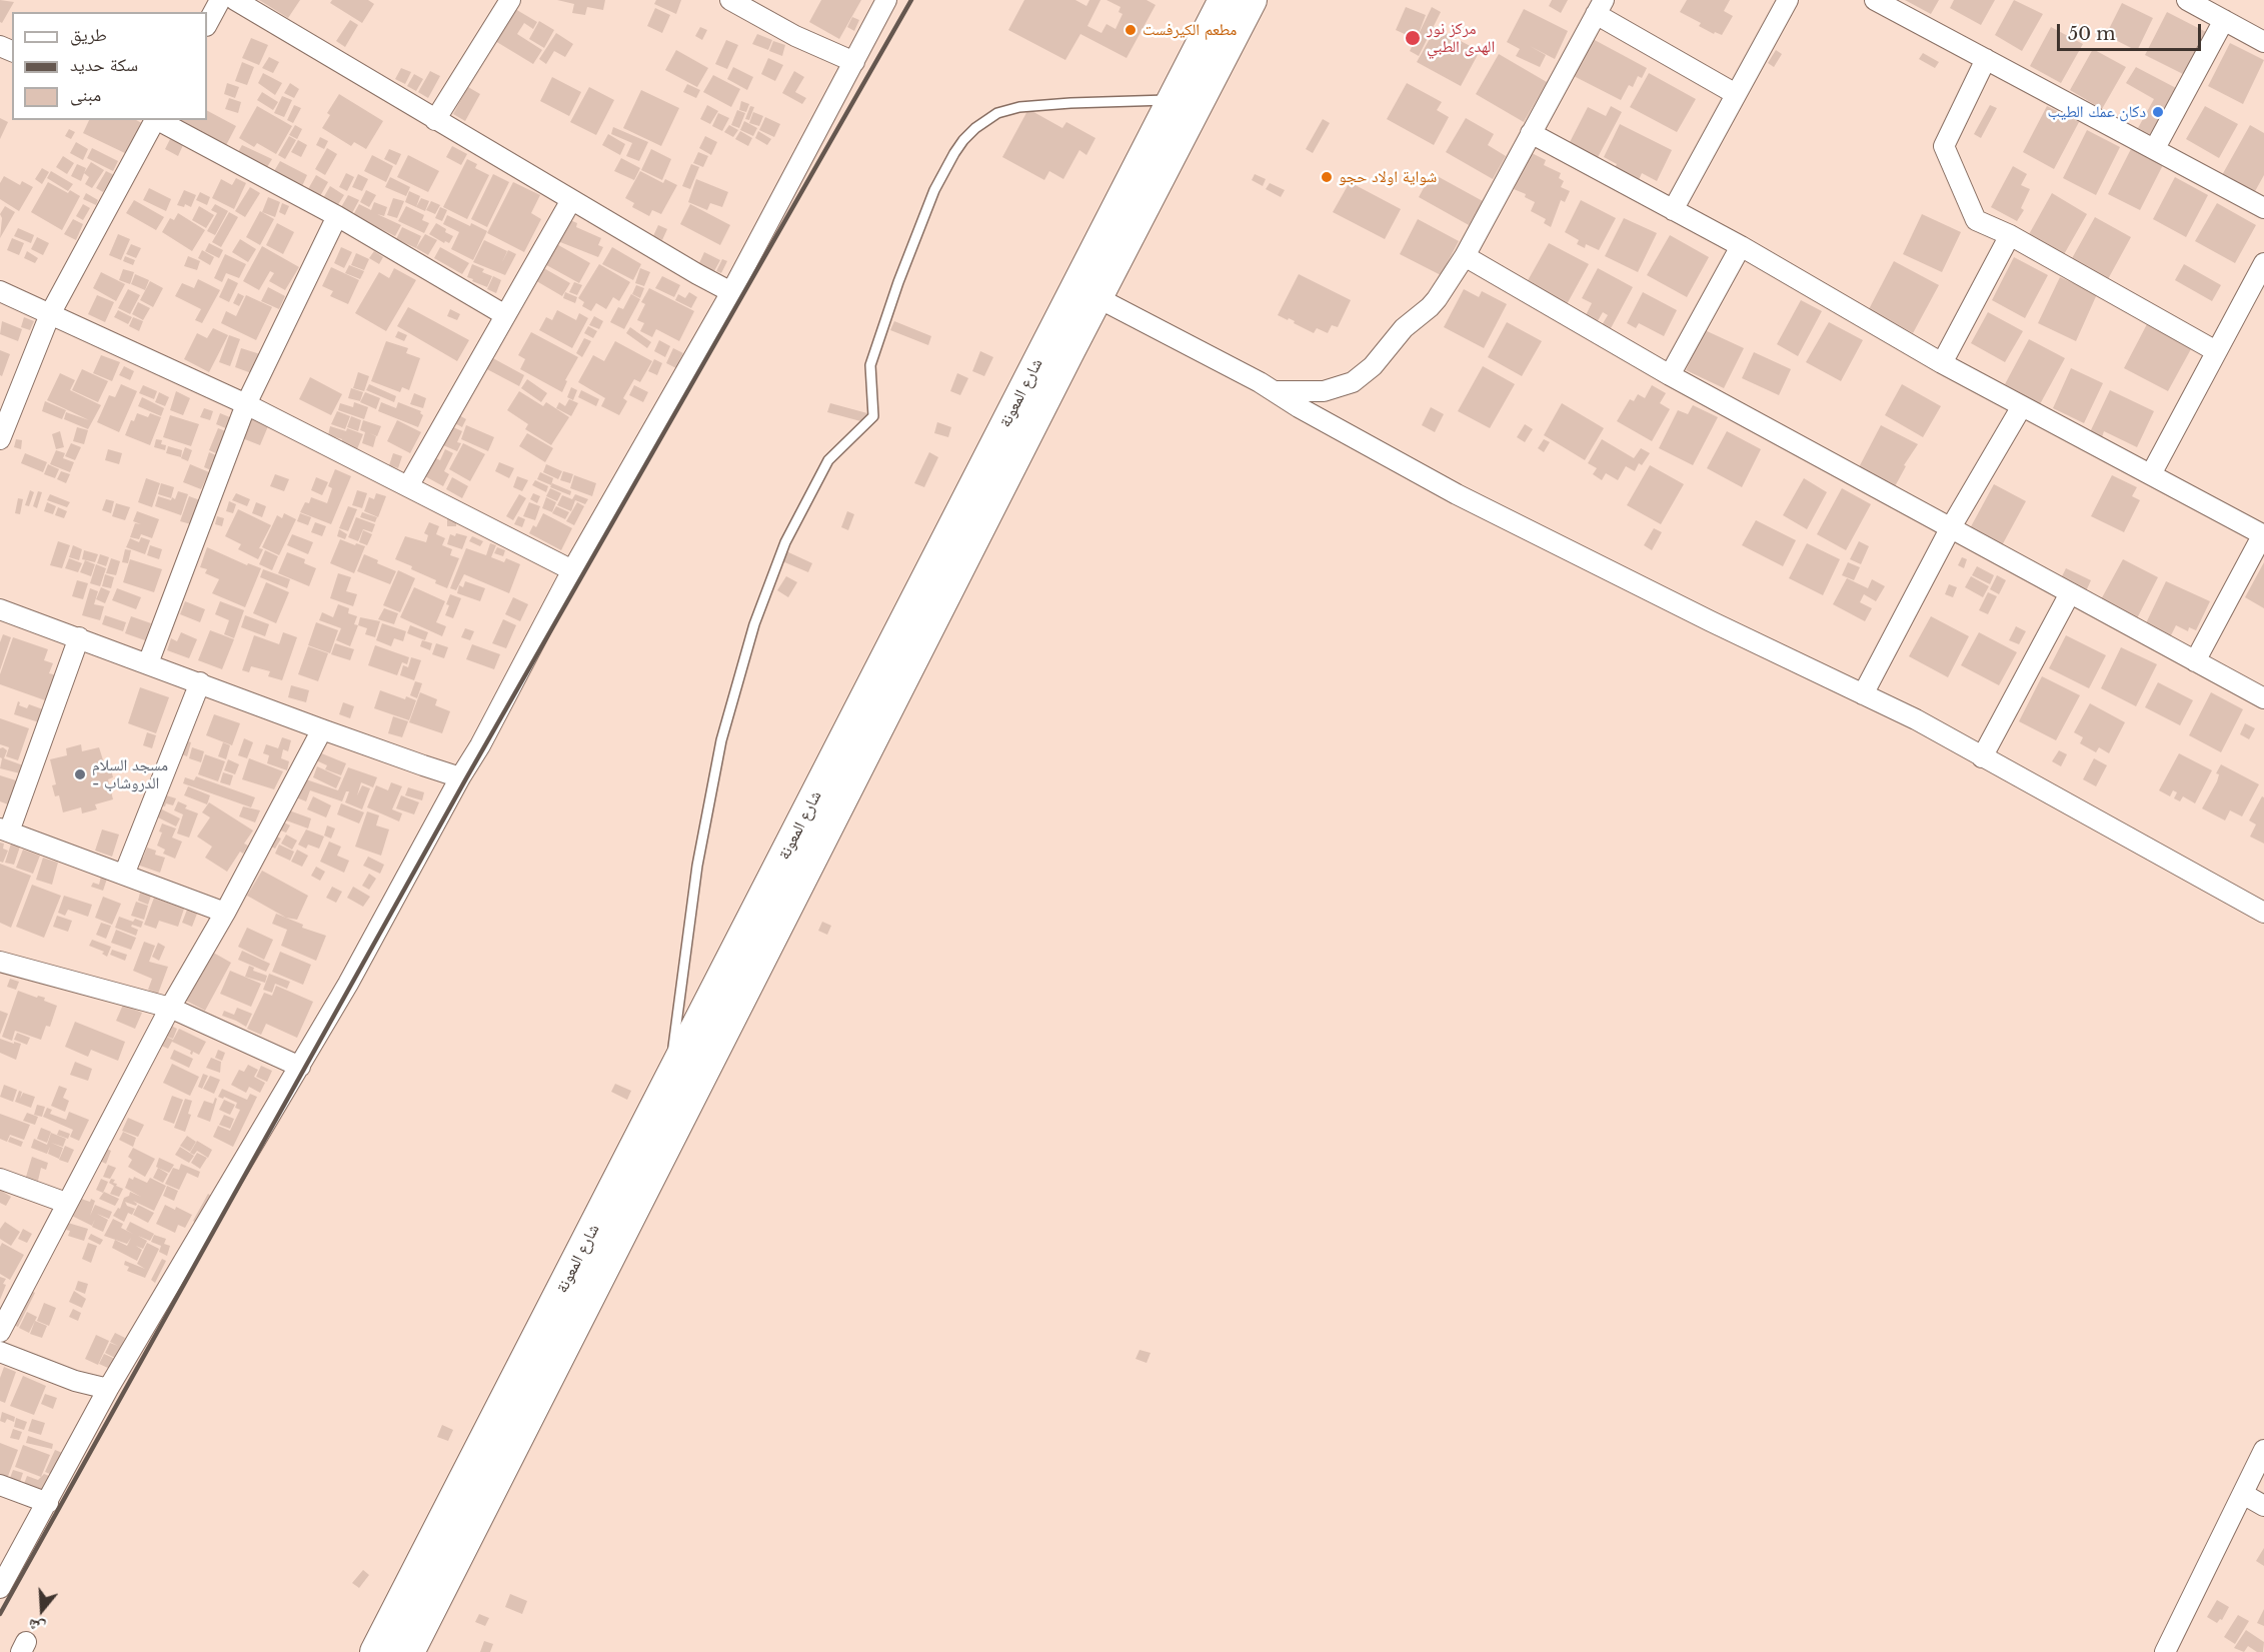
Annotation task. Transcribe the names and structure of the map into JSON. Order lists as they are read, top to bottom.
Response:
{
  "streets": {
    "highway": ["شارع المعونة"]
  },
  "places": [
    "مطعم الكيرفست",
    "مركز نور الهدى الطبي",
    "دكان عمك الطيب",
    "شواية اولاد حجو",
    "مسجد السلام - الدروشاب"
  ],
  "legend": ["طريق", "سكة حديد", "مبنى"],
  "scale_bar": "50 m",
  "north": "bottom"
}
